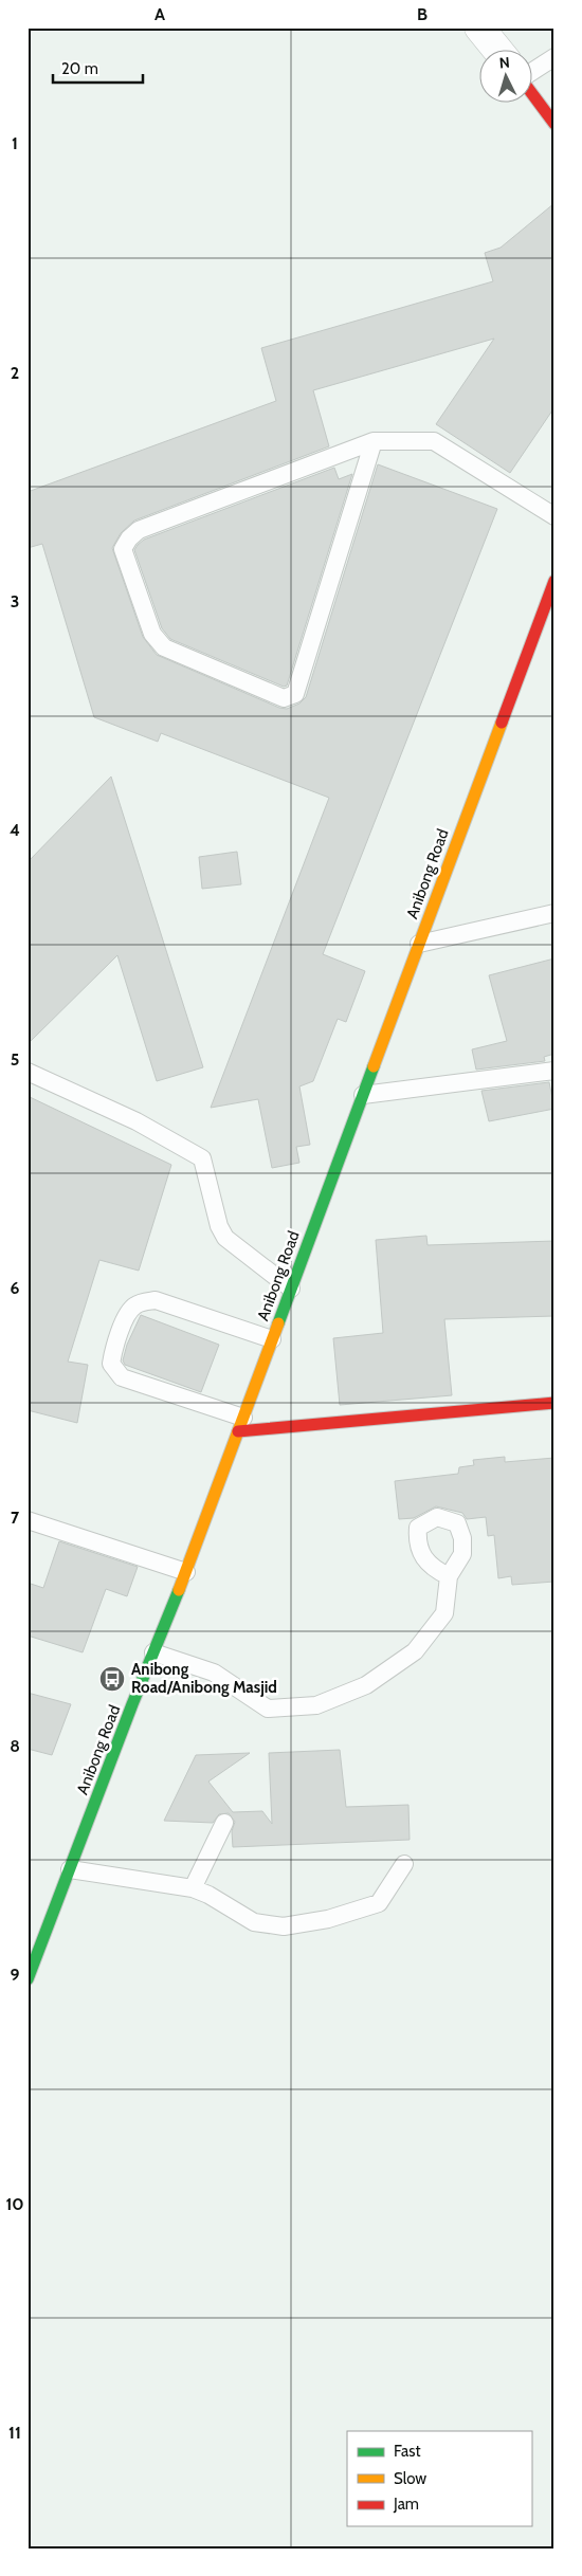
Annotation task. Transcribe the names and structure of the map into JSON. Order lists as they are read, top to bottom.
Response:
{
  "streets": {
    "main road": ["Anibong Road"]
  },
  "places": {
    "bus stop": ["Anibong Road/Anibong Masjid"]
  },
  "legend": ["Fast", "Slow", "Jam"],
  "scale_bar": "20 m",
  "north": "top",
  "grid": {
    "columns": ["A", "B"],
    "rows": [
      "1",
      "2",
      "3",
      "4",
      "5",
      "6",
      "7",
      "8",
      "9",
      "10",
      "11"
    ]
  }
}
